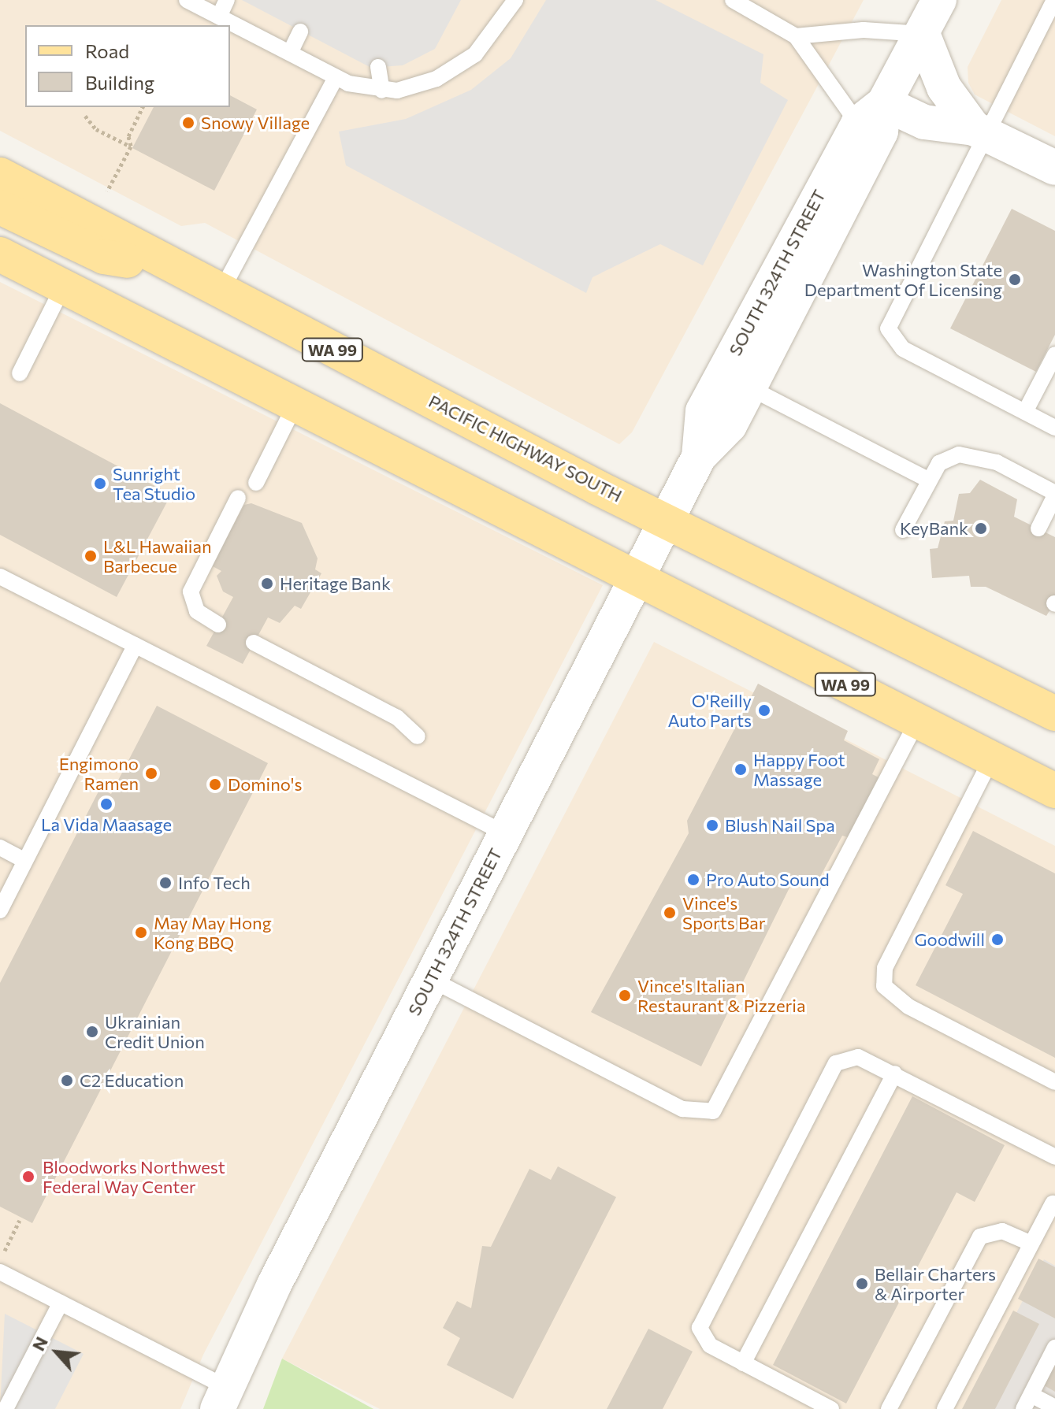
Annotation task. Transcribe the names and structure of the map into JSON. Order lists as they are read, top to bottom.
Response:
{
  "streets": {
    "main road": ["WA 99", "PACIFIC HIGHWAY SOUTH"],
    "street": ["SOUTH 324TH STREET"]
  },
  "crossings": [
    ["SOUTH 324TH STREET", "WA 99"],
    ["SOUTH 324TH STREET", "PACIFIC HIGHWAY SOUTH"]
  ],
  "places": [
    "Snowy Village",
    "Washington State Department Of Licensing",
    "Sunright Tea Studio",
    "KeyBank",
    "L&L Hawaiian Barbecue",
    "Heritage Bank",
    "O'Reilly Auto Parts",
    "Happy Foot Massage",
    "Engimono Ramen",
    "Domino's",
    "La Vida Maasage",
    "Blush Nail Spa",
    "Pro Auto Sound",
    "Info Tech",
    "Vince's Sports Bar",
    "May May Hong Kong BBQ",
    "Goodwill",
    "Vince's Italian Restaurant & Pizzeria",
    "Ukrainian Credit Union",
    "C2 Education",
    "Bloodworks Northwest Federal Way Center",
    "Bellair Charters & Airporter"
  ],
  "legend": ["Road", "Building"],
  "north": "top left"
}
